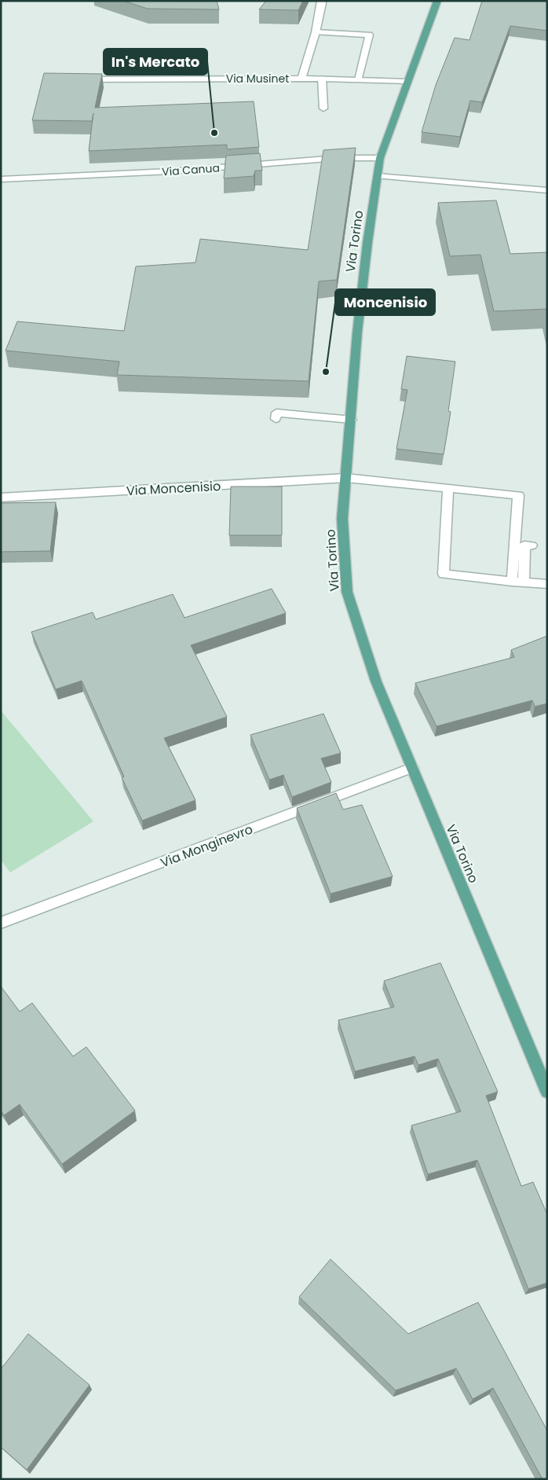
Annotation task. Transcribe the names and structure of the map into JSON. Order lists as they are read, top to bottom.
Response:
{
  "streets": {
    "main road": ["Via Torino"],
    "street": [
      "Via Musinet",
      "Via Canua",
      "Via Moncenisio",
      "Via Monginevro"
    ]
  },
  "crossings": [
    ["Via Musinet", "Via Torino"],
    ["Via Canua", "Via Torino"],
    ["Via Torino", "Via Moncenisio"],
    ["Via Torino", "Via Monginevro"]
  ],
  "places": ["In's Mercato", "Moncenisio"]
}
